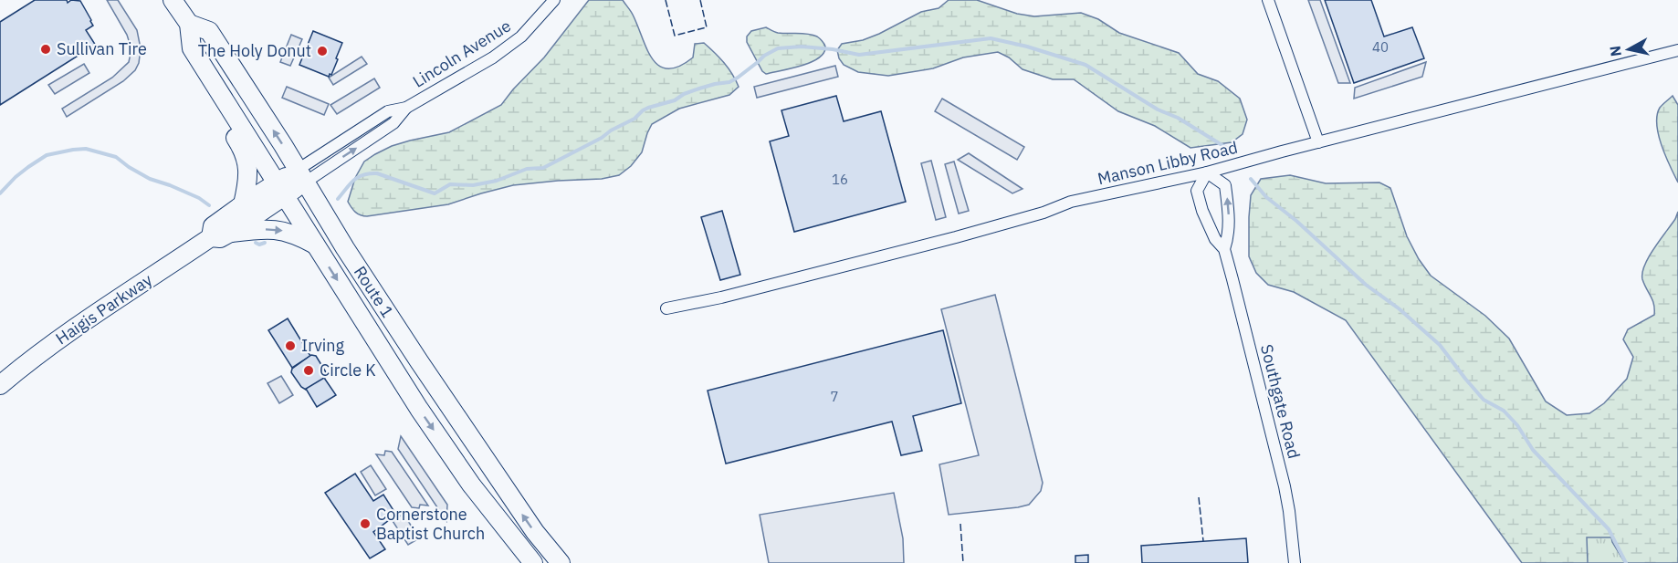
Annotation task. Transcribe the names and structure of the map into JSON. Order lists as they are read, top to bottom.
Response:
{
  "streets": {
    "main road": ["Route 1", "Haigis Parkway"],
    "street": ["Lincoln Avenue", "Manson Libby Road", "Southgate Road"]
  },
  "crossings": [
    ["Lincoln Avenue", "Route 1"],
    ["Lincoln Avenue", "Haigis Parkway"],
    ["Manson Libby Road", "Southgate Road"],
    ["Route 1", "Haigis Parkway"]
  ],
  "places": [
    "Sullivan Tire",
    "The Holy Donut",
    "Irving",
    "Circle K",
    "Cornerstone Baptist Church"
  ],
  "house_numbers": ["40", "16", "7"],
  "north": "left"
}
